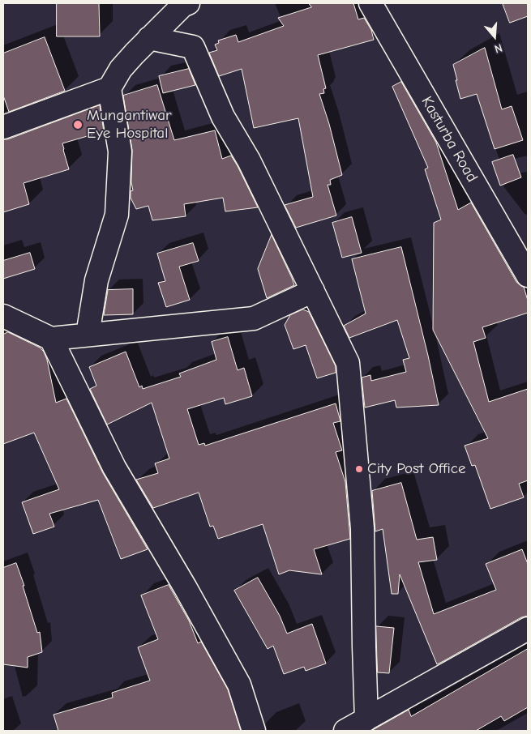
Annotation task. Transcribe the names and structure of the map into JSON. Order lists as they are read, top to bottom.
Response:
{
  "streets": {
    "street": ["Kasturba Road"]
  },
  "places": ["Mungantiwar Eye Hospital", "City Post Office"],
  "north": "bottom"
}
